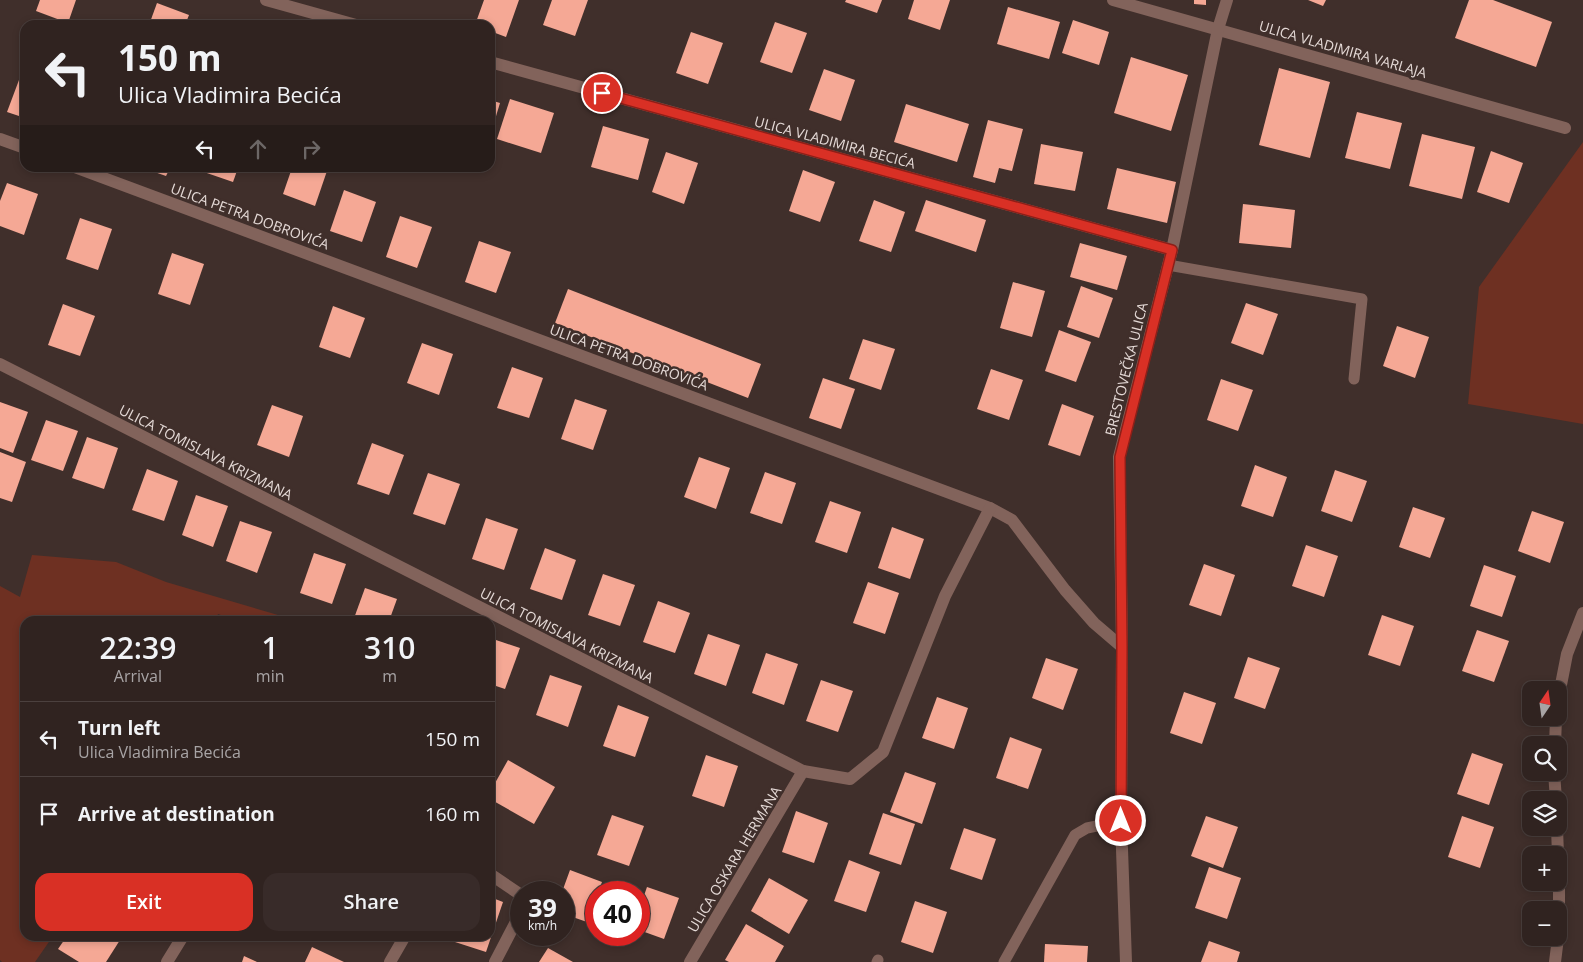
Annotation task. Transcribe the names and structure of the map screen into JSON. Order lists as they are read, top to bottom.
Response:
{
  "streets": {
    "street": [
      "ULICA VLADIMIRA VARLAJA",
      "ULICA VLADIMIRA BECIĆA",
      "ULICA PETRA DOBROVIĆA",
      "BRESTOVEČKA ULICA",
      "ULICA TOMISLAVA KRIZMANA",
      "ULICA OSKARA HERMANA"
    ]
  },
  "crossings": [
    ["ULICA VLADIMIRA VARLAJA", "BRESTOVEČKA ULICA"],
    ["ULICA VLADIMIRA BECIĆA", "BRESTOVEČKA ULICA"],
    ["ULICA PETRA DOBROVIĆA", "BRESTOVEČKA ULICA"],
    ["ULICA PETRA DOBROVIĆA", "ULICA TOMISLAVA KRIZMANA"],
    ["ULICA TOMISLAVA KRIZMANA", "ULICA OSKARA HERMANA"]
  ],
  "north": "top",
  "page": {
    "turn": ["150 m", "Ulica Vladimira Becića"],
    "eta": [
      "22:39",
      "Arrival",
      "1",
      "min",
      "310",
      "m"
    ],
    "map_buttons": ["+", "−"],
    "list": [
      {
        "name": "Turn left",
        "note": "Ulica Vladimira Becića",
        "value": "150 m"
      },
      {
        "name": "Arrive at destination",
        "value": "160 m"
      }
    ],
    "buttons": ["Exit", "Share"],
    "speed": "39 km/h",
    "limit": "40"
  }
}
